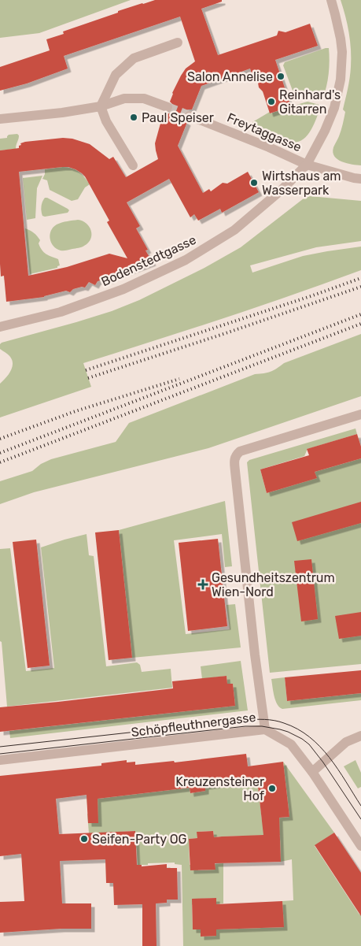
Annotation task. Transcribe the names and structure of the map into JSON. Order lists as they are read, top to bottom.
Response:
{
  "streets": {
    "street": ["Freytaggasse", "Bodenstedtgasse", "Schöpfleuthnergasse"]
  },
  "crossings": [
    ["Freytaggasse", "Bodenstedtgasse"]
  ],
  "places": {
    "other": [
      "Salon Annelise",
      "Reinhard's Gitarren",
      "Paul Speiser",
      "Wirtshaus am Wasserpark",
      "Kreuzensteiner Hof",
      "Seifen-Party OG"
    ],
    "health": ["Gesundheitszentrum Wien-Nord"]
  }
}
